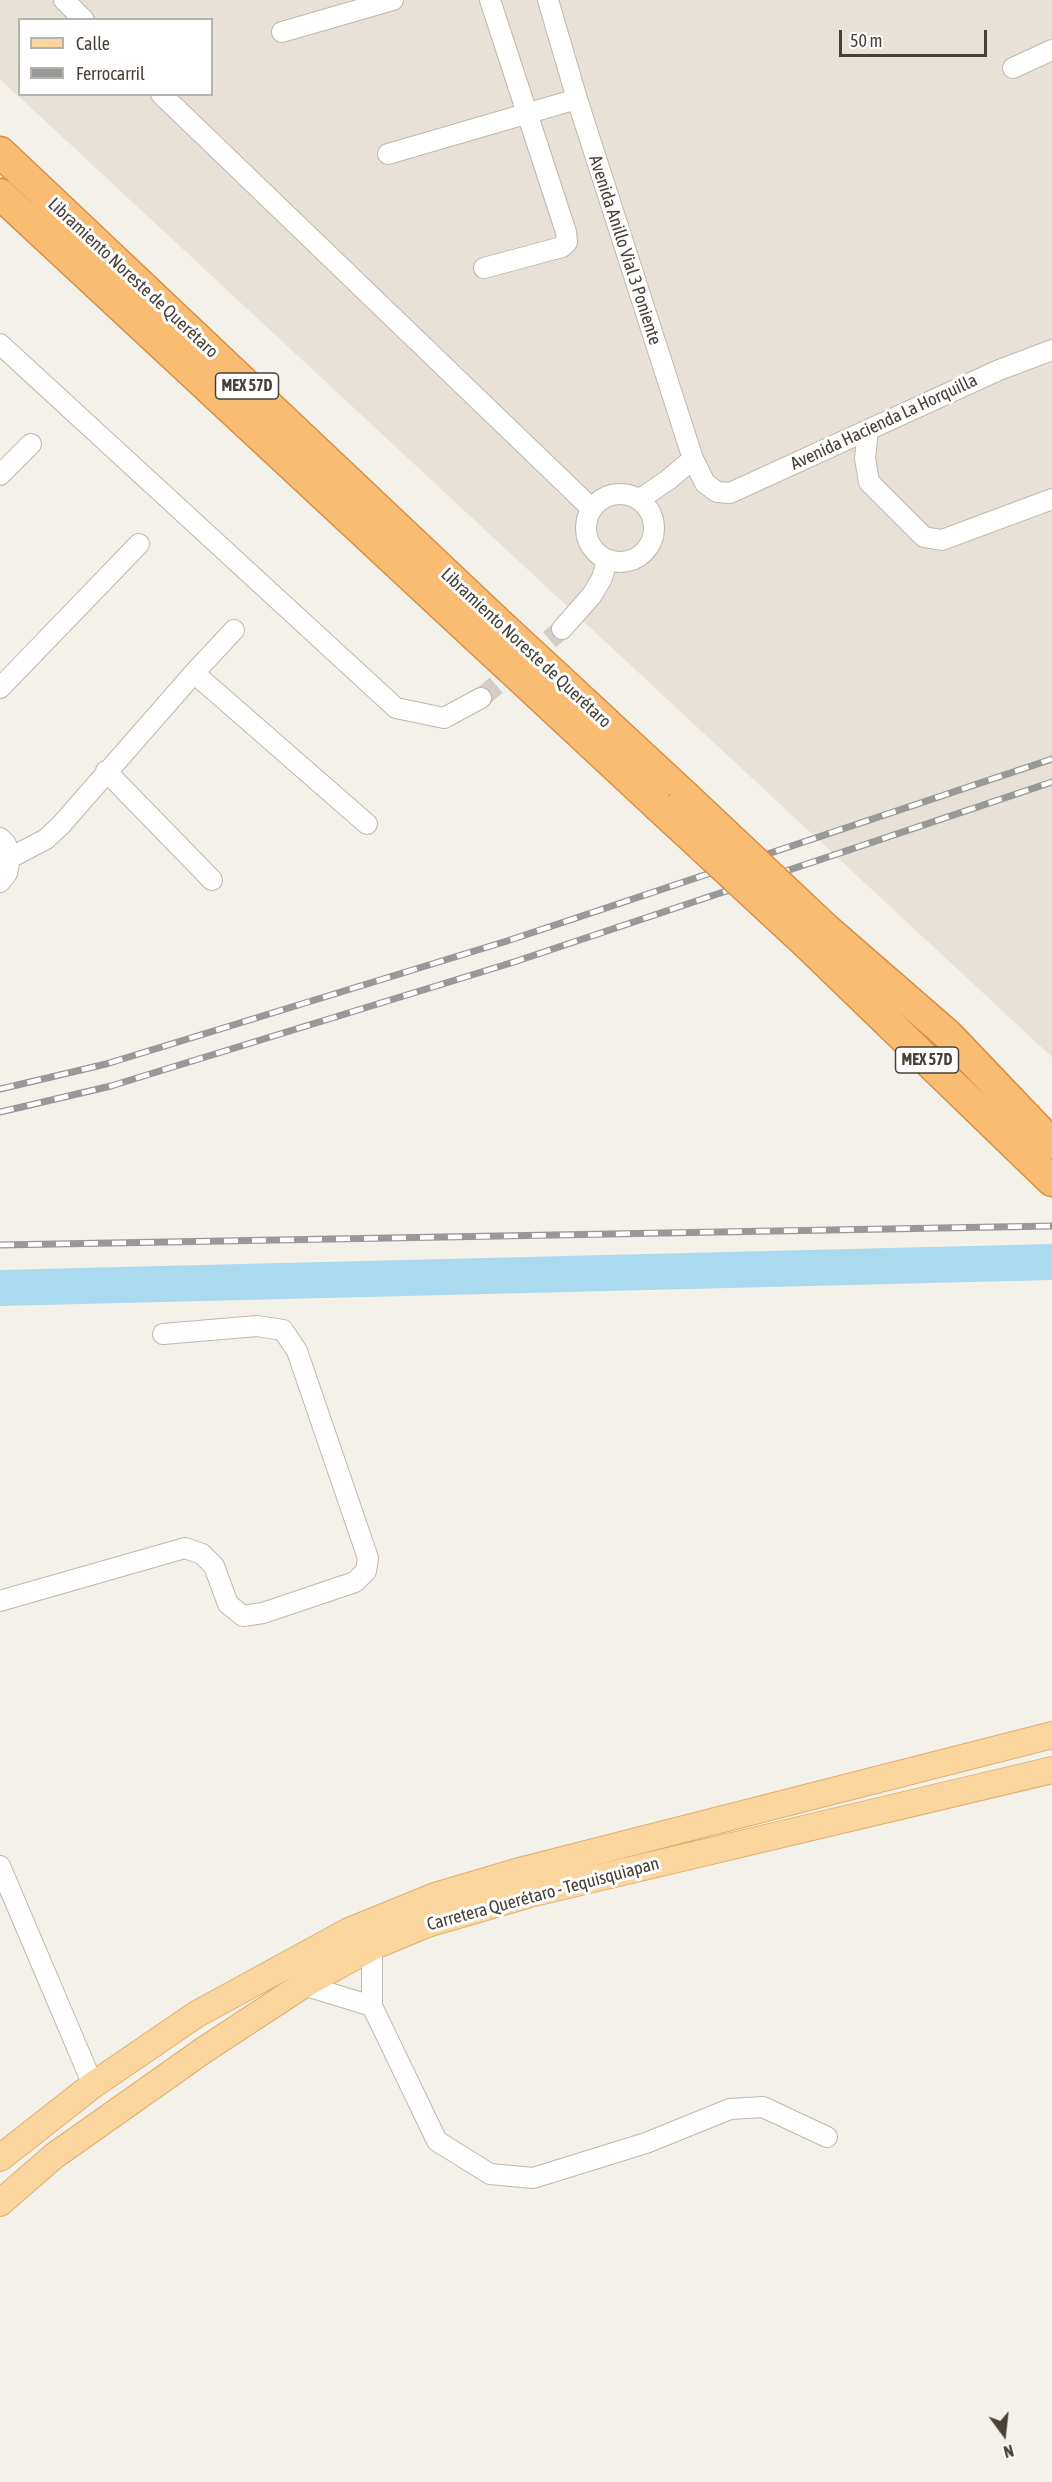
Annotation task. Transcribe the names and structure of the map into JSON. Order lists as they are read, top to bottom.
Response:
{
  "streets": {
    "highway": ["Libramiento Noreste de Querétaro", "MEX 57D"],
    "main road": ["Carretera Querétaro - Tequisquiapan"],
    "street": ["Avenida Anillo Vial 3 Poniente", "Avenida Hacienda La Horquilla"]
  },
  "crossings": [
    ["Avenida Anillo Vial 3 Poniente", "Avenida Hacienda La Horquilla"]
  ],
  "legend": ["Calle", "Ferrocarril"],
  "scale_bar": "50 m",
  "north": "bottom"
}
